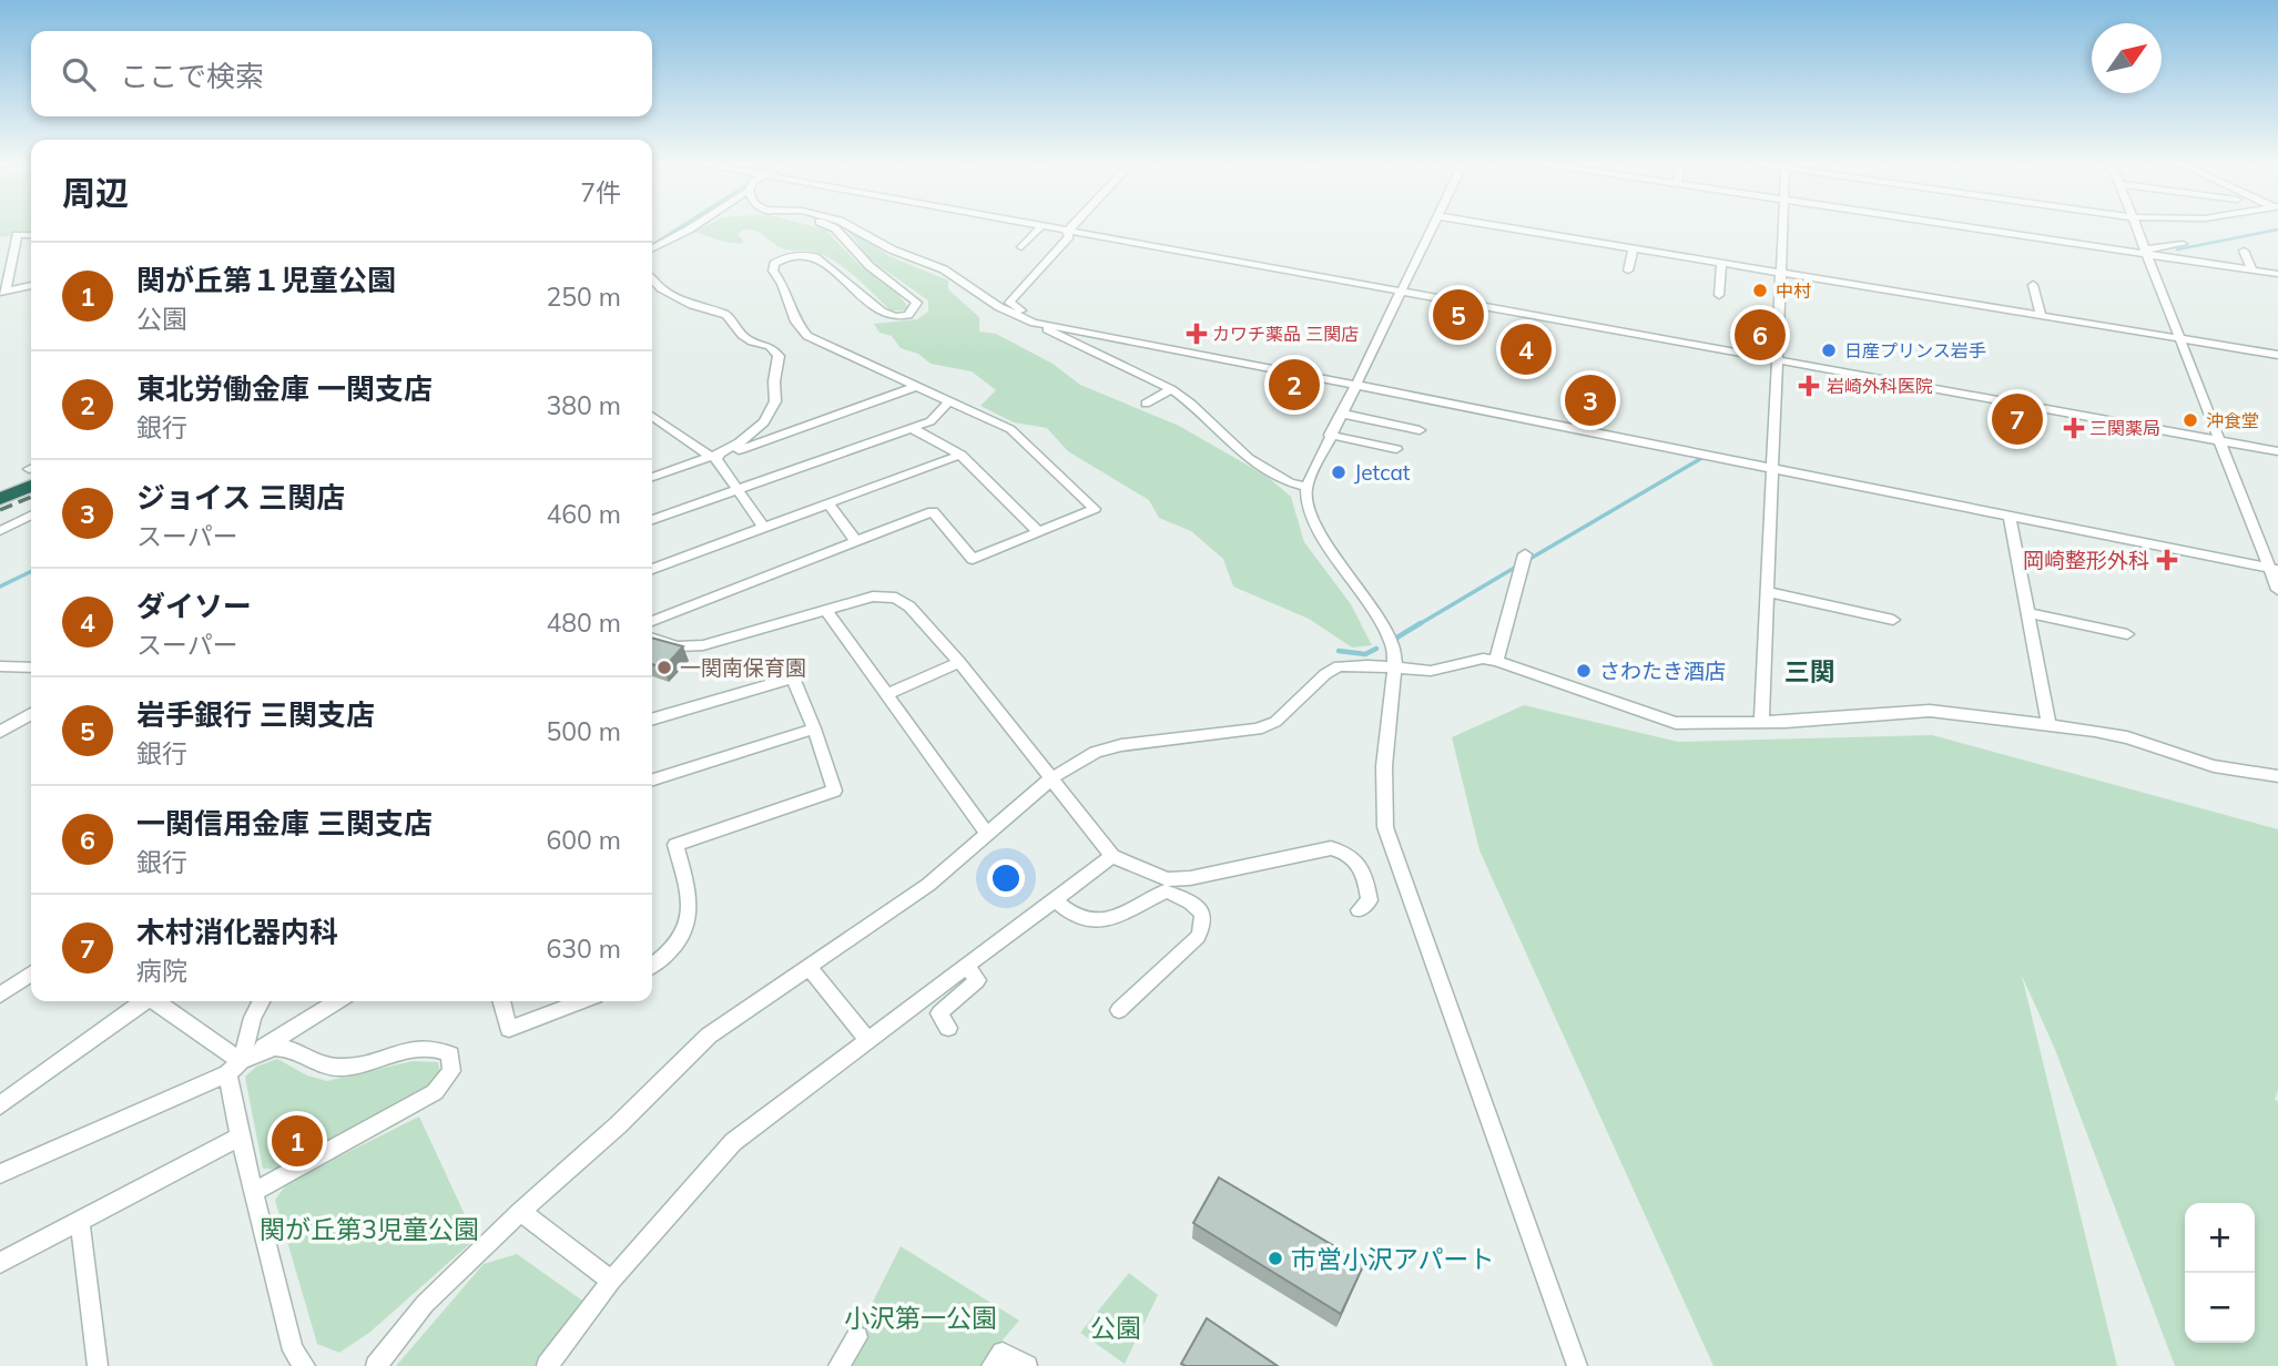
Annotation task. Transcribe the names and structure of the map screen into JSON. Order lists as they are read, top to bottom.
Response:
{
  "districts": ["三関"],
  "parks": ["関が丘第3児童公園", "小沢第一公園", "公園"],
  "places": {
    "other": [
      "中村",
      "日産プリンス岩手",
      "沖食堂",
      "Jetcat",
      "一関南保育園",
      "さわたき酒店",
      "市営小沢アパート"
    ],
    "health": [
      "カワチ薬品 三関店",
      "岩崎外科医院",
      "三関薬局",
      "岡崎整形外科"
    ]
  },
  "north": "top right",
  "page": {
    "search": "ここで検索",
    "heading": ["周辺", "7件"],
    "list": [
      {
        "mark": "1",
        "name": "関が丘第１児童公園",
        "note": "公園",
        "value": "250 m"
      },
      {
        "mark": "2",
        "name": "東北労働金庫 一関支店",
        "note": "銀行",
        "value": "380 m"
      },
      {
        "mark": "3",
        "name": "ジョイス 三関店",
        "note": "スーパー",
        "value": "460 m"
      },
      {
        "mark": "4",
        "name": "ダイソー",
        "note": "スーパー",
        "value": "480 m"
      },
      {
        "mark": "5",
        "name": "岩手銀行 三関支店",
        "note": "銀行",
        "value": "500 m"
      },
      {
        "mark": "6",
        "name": "一関信用金庫 三関支店",
        "note": "銀行",
        "value": "600 m"
      },
      {
        "mark": "7",
        "name": "木村消化器内科",
        "note": "病院",
        "value": "630 m"
      }
    ],
    "pins": [
      "5",
      "6",
      "4",
      "2",
      "3",
      "7",
      "1"
    ],
    "map_buttons": ["+", "−"]
  }
}
